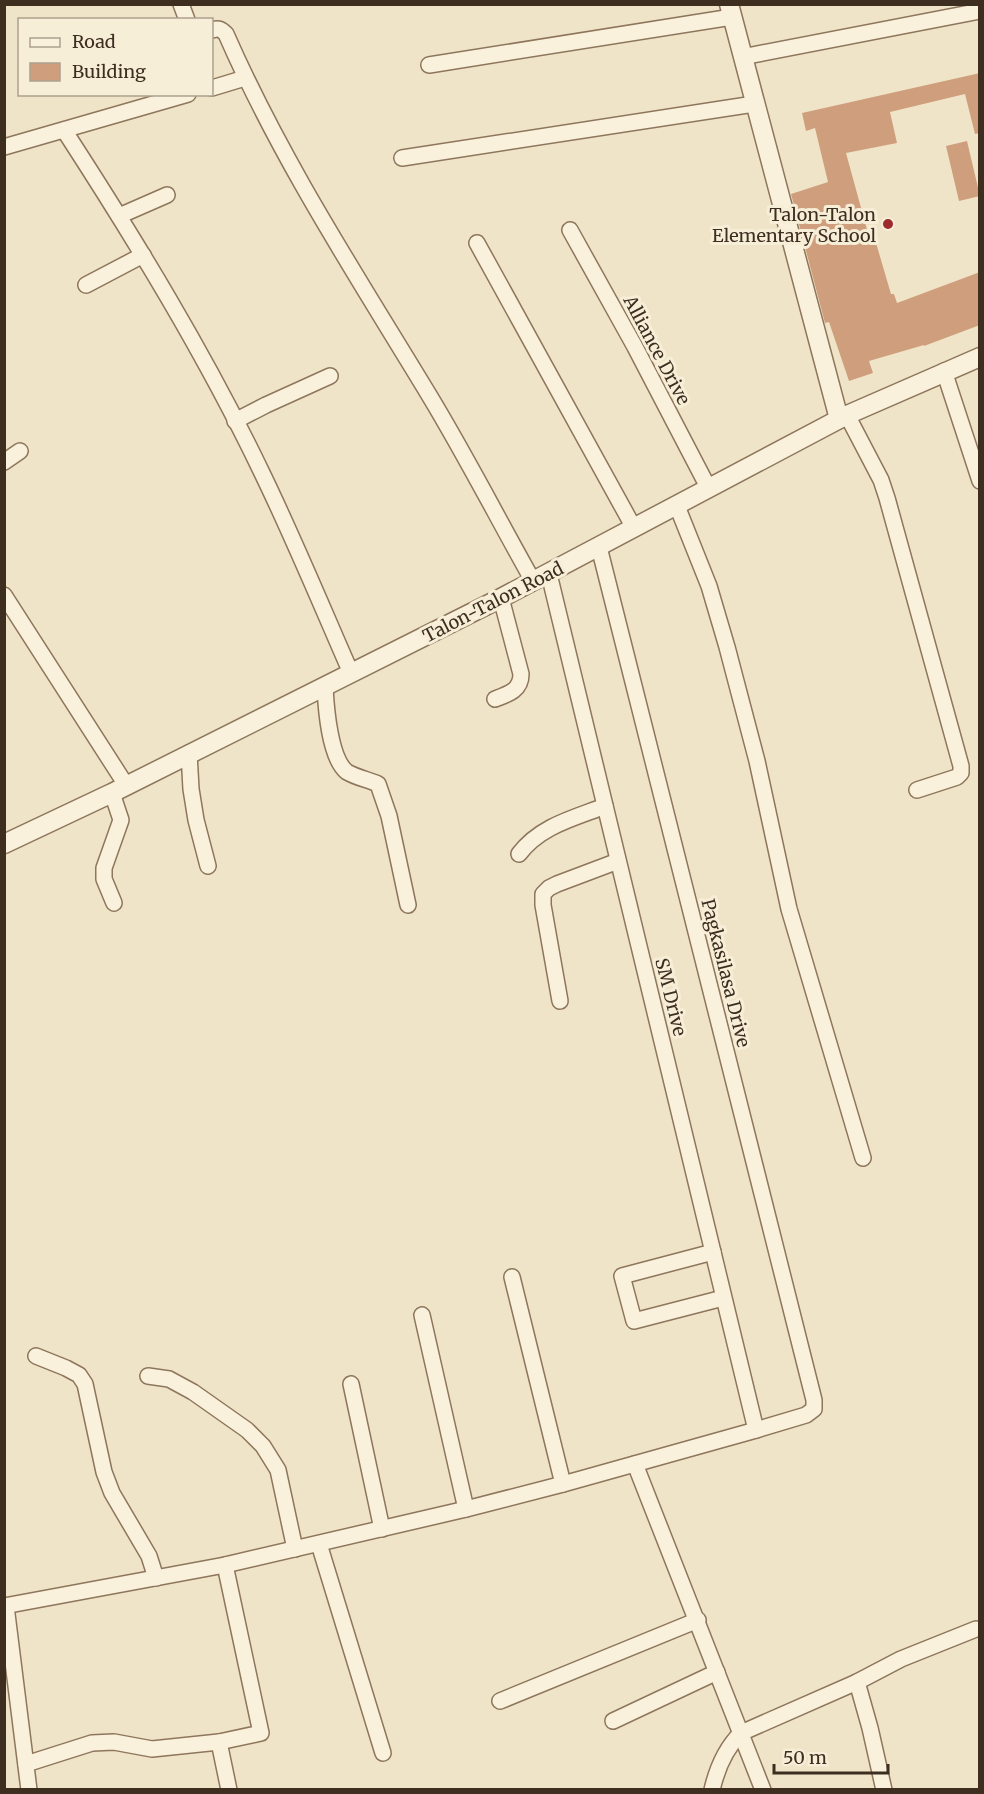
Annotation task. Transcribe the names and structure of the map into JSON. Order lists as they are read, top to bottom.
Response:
{
  "streets": {
    "street": [
      "Alliance Drive",
      "Talon-Talon Road",
      "Pagkasilasa Drive",
      "SM Drive"
    ]
  },
  "crossings": [
    ["Alliance Drive", "Talon-Talon Road"],
    ["Talon-Talon Road", "Pagkasilasa Drive"],
    ["Talon-Talon Road", "SM Drive"],
    ["Pagkasilasa Drive", "SM Drive"]
  ],
  "places": ["Talon-Talon Elementary School"],
  "legend": ["Road", "Building"],
  "scale_bar": "50 m"
}
